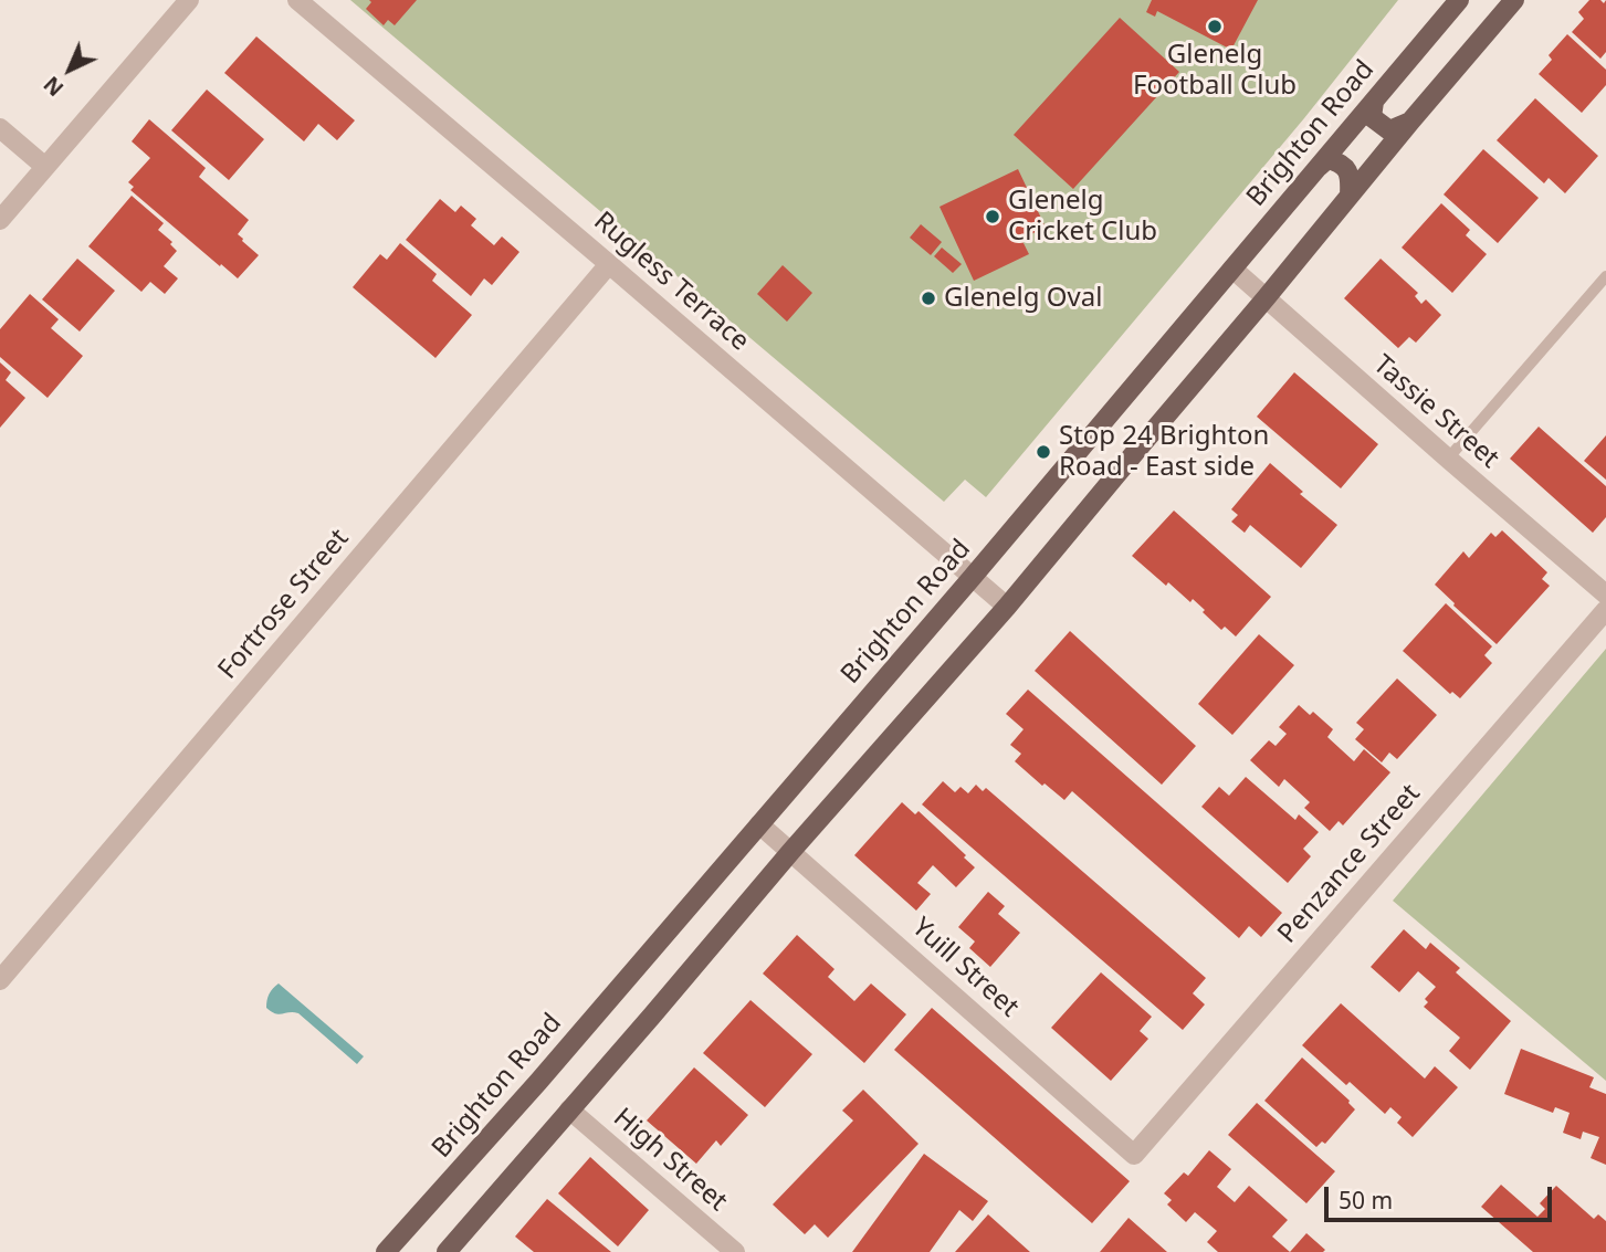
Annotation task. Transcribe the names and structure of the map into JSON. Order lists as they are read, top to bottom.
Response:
{
  "streets": {
    "main road": ["Brighton Road"],
    "street": [
      "Rugless Terrace",
      "Tassie Street",
      "Fortrose Street",
      "Penzance Street",
      "Yuill Street",
      "High Street"
    ]
  },
  "crossings": [
    ["Brighton Road", "Rugless Terrace"],
    ["Brighton Road", "Tassie Street"],
    ["Brighton Road", "Yuill Street"],
    ["Rugless Terrace", "Fortrose Street"],
    ["Penzance Street", "Yuill Street"]
  ],
  "places": [
    "Glenelg Football Club",
    "Glenelg Cricket Club",
    "Glenelg Oval",
    "Stop 24 Brighton Road - East side"
  ],
  "scale_bar": "50 m",
  "north": "bottom left"
}
